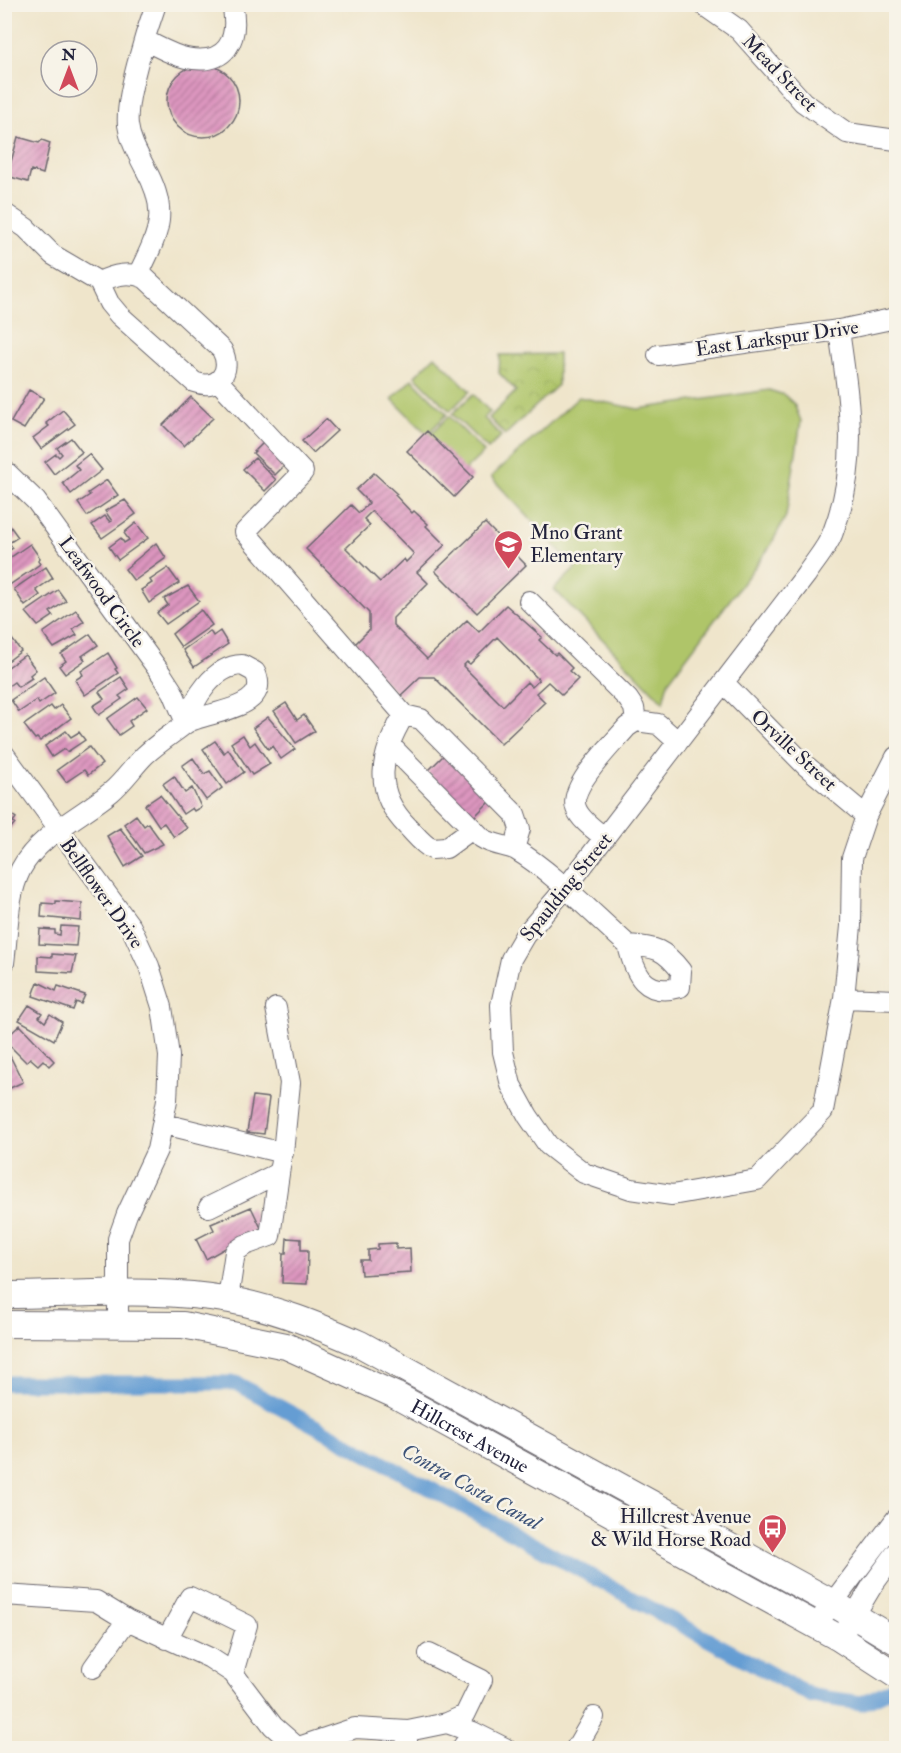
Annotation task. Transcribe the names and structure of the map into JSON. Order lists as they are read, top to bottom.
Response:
{
  "streets": {
    "main road": ["Hillcrest Avenue"],
    "street": [
      "Mead Street",
      "East Larkspur Drive",
      "Leafwood Circle",
      "Orville Street",
      "Spaulding Street",
      "Bellflower Drive"
    ]
  },
  "crossings": [
    ["East Larkspur Drive", "Spaulding Street"],
    ["Leafwood Circle", "Bellflower Drive"],
    ["Orville Street", "Spaulding Street"],
    ["Bellflower Drive", "Hillcrest Avenue"]
  ],
  "water": ["Contra Costa Canal"],
  "places": {
    "school or university": ["Mno Grant Elementary"],
    "bus stop": ["Hillcrest Avenue & Wild Horse Road"]
  },
  "north": "top"
}
